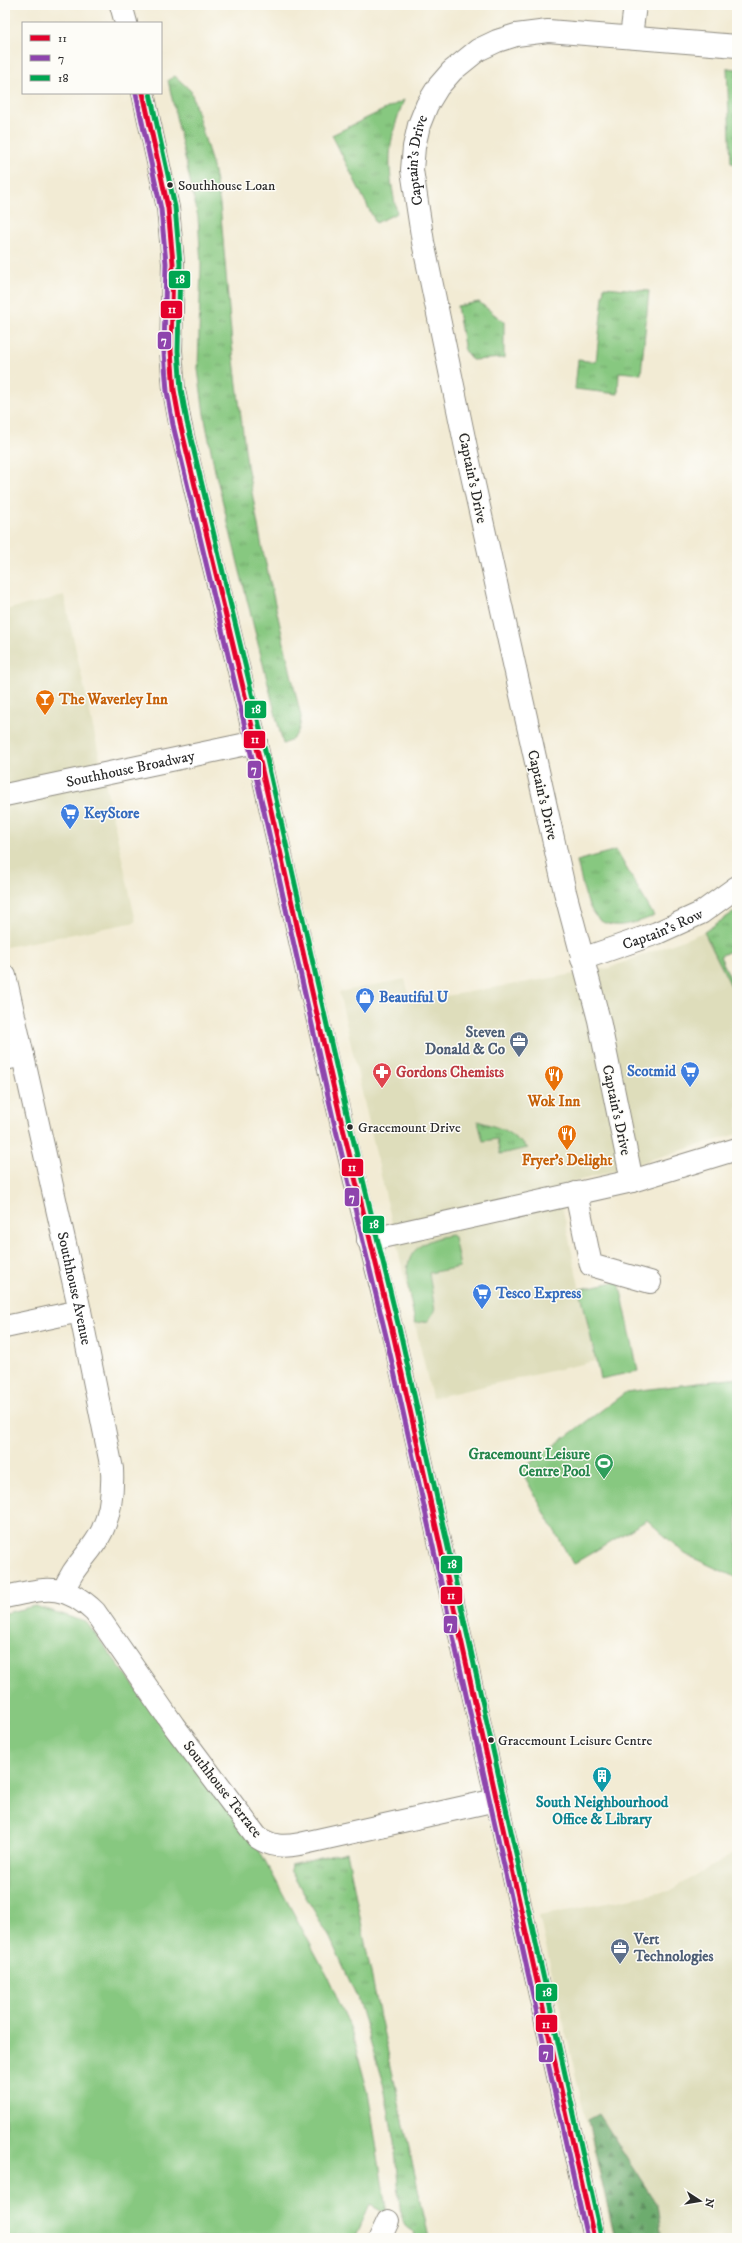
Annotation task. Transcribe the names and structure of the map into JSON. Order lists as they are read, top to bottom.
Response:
{
  "streets": {
    "street": [
      "Captain's Drive",
      "Southhouse Broadway",
      "Captain's Row",
      "Southhouse Avenue",
      "Southhouse Terrace"
    ]
  },
  "crossings": [
    ["Captain's Drive", "Captain's Row"],
    ["Southhouse Avenue", "Southhouse Terrace"]
  ],
  "places": {
    "other": ["Southhouse Loan", "Gracemount Drive", "Gracemount Leisure Centre"],
    "bar": ["The Waverley Inn"],
    "supermarket": ["KeyStore", "Scotmid", "Tesco Express"],
    "shop": ["Beautiful U"],
    "office": ["Steven Donald & Co", "Vert Technologies"],
    "pharmacy": ["Gordons Chemists"],
    "restaurant": ["Wok Inn", "Fryer's Delight"],
    "sports": ["Gracemount Leisure Centre Pool"],
    "building": ["South Neighbourhood Office & Library"]
  },
  "lines": ["transit line 11", "transit line 7", "transit line 18"],
  "legend": ["11", "7", "18"],
  "north": "right"
}
